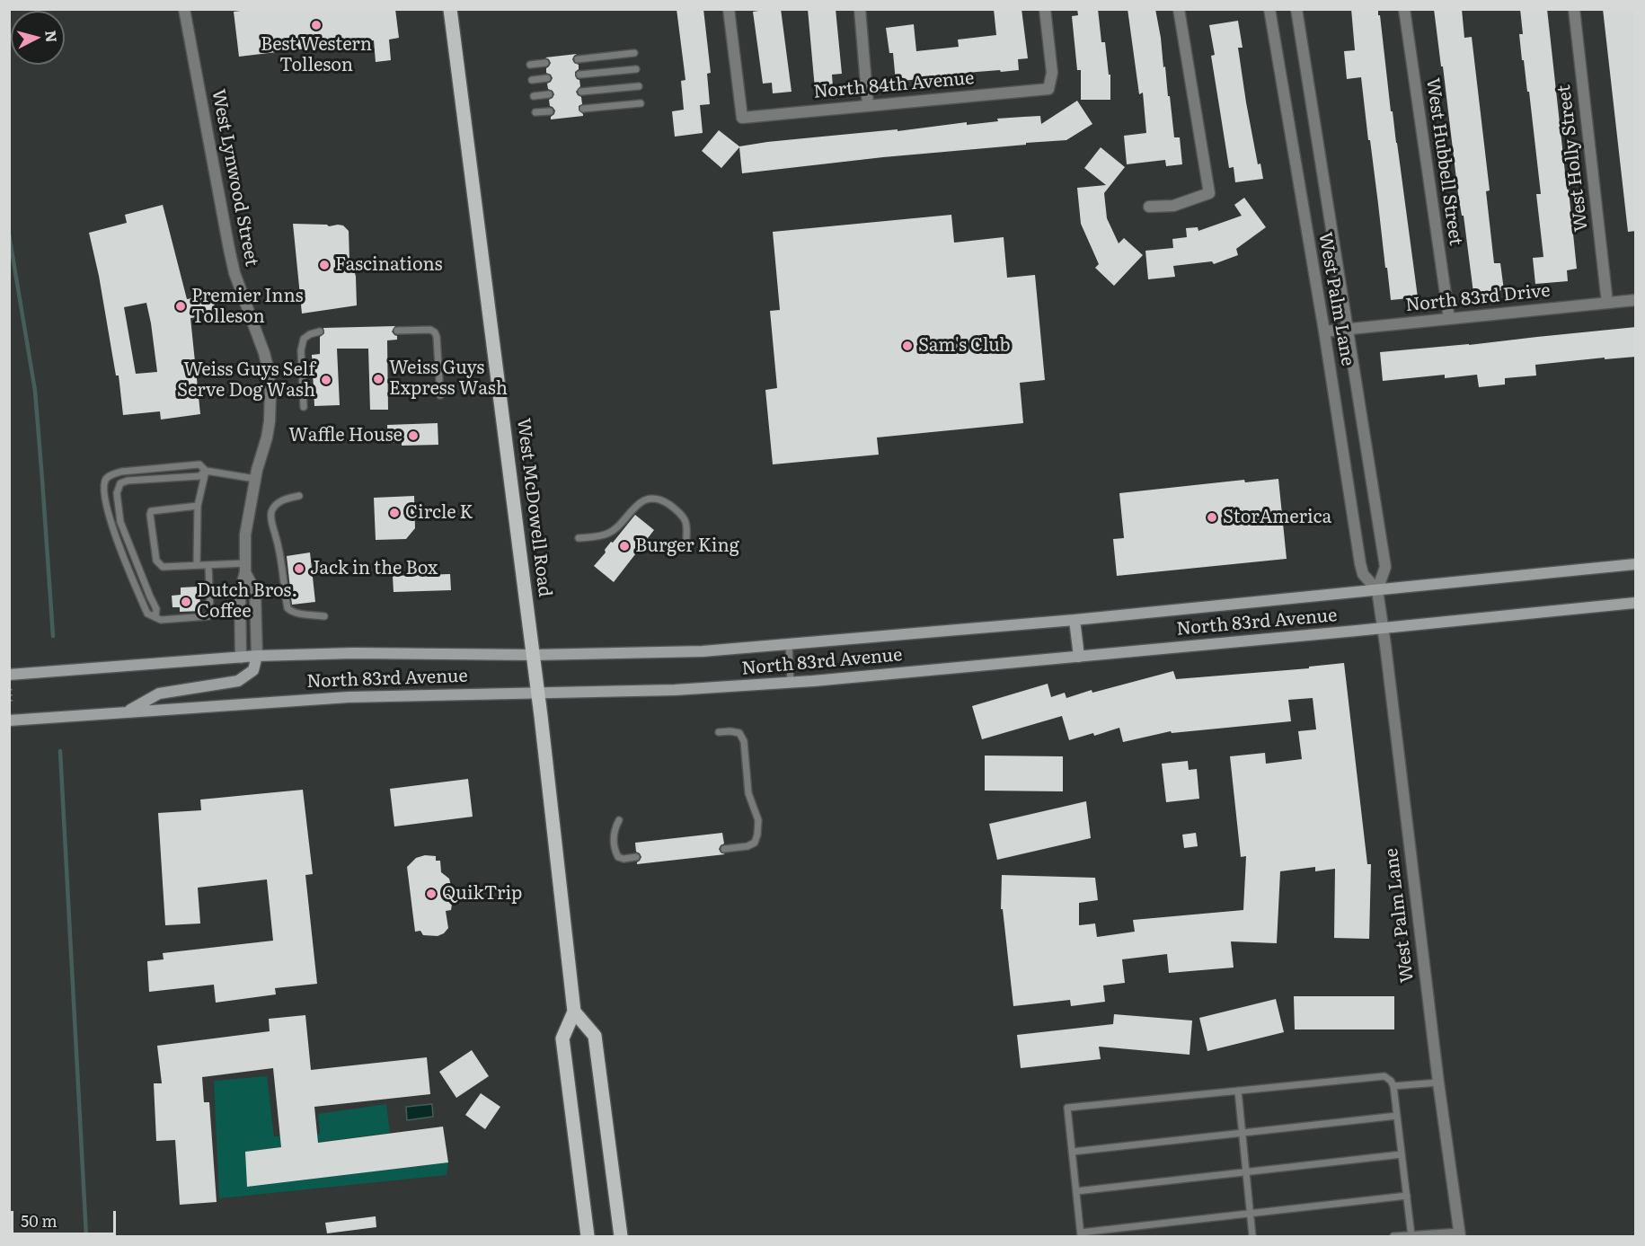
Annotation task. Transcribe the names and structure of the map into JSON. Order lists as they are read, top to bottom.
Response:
{
  "streets": {
    "main road": ["West McDowell Road", "North 83rd Avenue"],
    "street": [
      "North 84th Avenue",
      "West Holly Street",
      "West Hubbell Street",
      "West Lynwood Street",
      "North 83rd Drive",
      "West Palm Lane"
    ]
  },
  "crossings": [
    ["West Holly Street", "North 83rd Drive"],
    ["West Hubbell Street", "North 83rd Drive"],
    ["West Lynwood Street", "North 83rd Avenue"],
    ["North 83rd Drive", "West Palm Lane"],
    ["West Palm Lane", "North 83rd Avenue"],
    ["West McDowell Road", "North 83rd Avenue"]
  ],
  "places": [
    "Best Western Tolleson",
    "Fascinations",
    "Premier Inns Tolleson",
    "Sam's Club",
    "Weiss Guys Express Wash",
    "Weiss Guys Self Serve Dog Wash",
    "Waffle House",
    "Circle K",
    "StorAmerica",
    "Burger King",
    "Jack in the Box",
    "Dutch Bros. Coffee",
    "QuikTrip"
  ],
  "scale_bar": "50 m",
  "north": "right"
}
